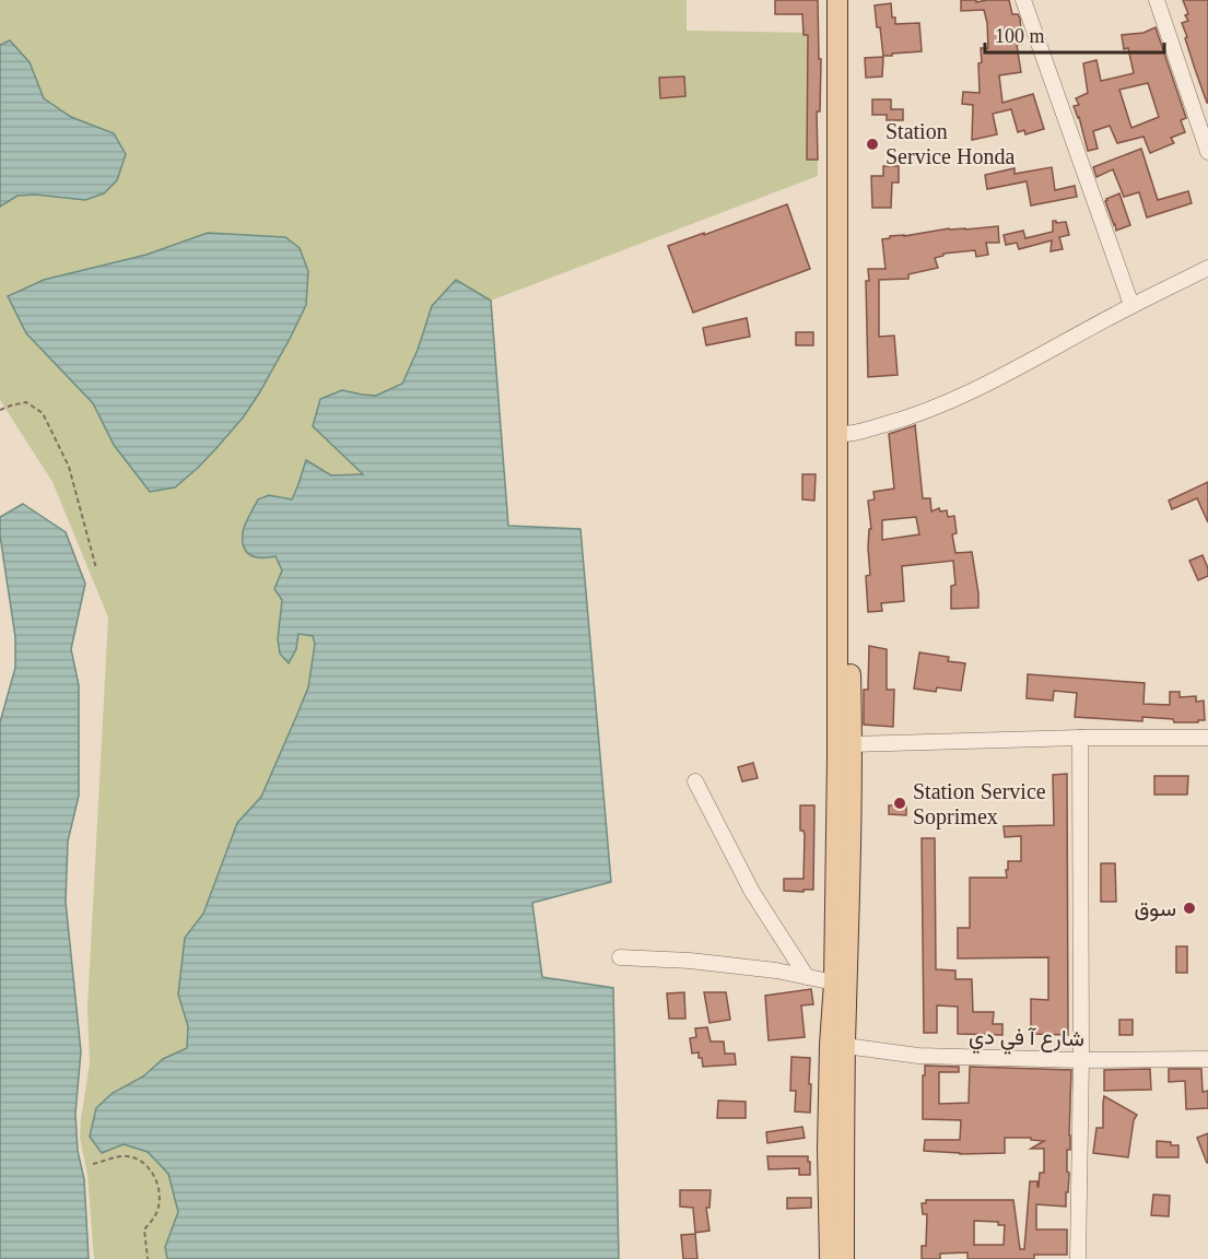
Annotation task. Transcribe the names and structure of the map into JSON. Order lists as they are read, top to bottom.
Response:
{
  "streets": {
    "street": ["شارع آ في دي"]
  },
  "places": ["Station Service Honda", "Station Service Soprimex", "سوق"],
  "scale_bar": "100 m"
}
